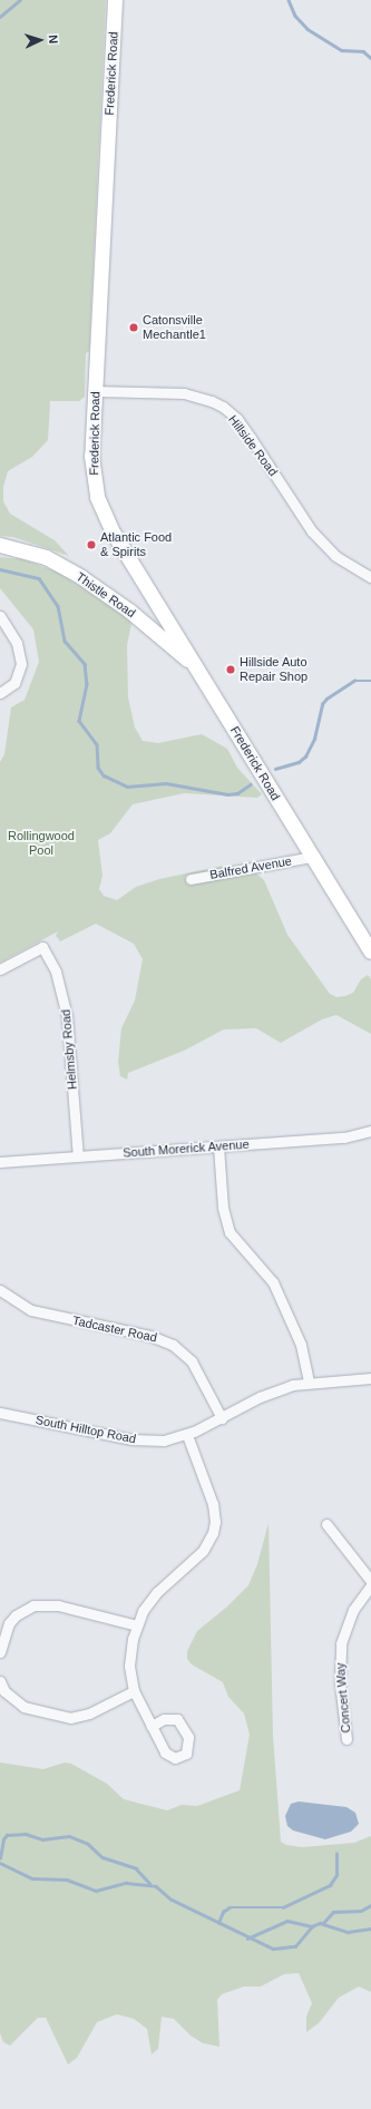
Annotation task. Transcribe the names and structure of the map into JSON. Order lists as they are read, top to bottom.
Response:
{
  "streets": {
    "main road": ["Frederick Road", "Thistle Road"],
    "street": [
      "Hillside Road",
      "Balfred Avenue",
      "Helmsby Road",
      "South Morerick Avenue",
      "Tadcaster Road",
      "South Hilltop Road",
      "Concert Way"
    ]
  },
  "crossings": [
    ["Frederick Road", "Hillside Road"],
    ["Frederick Road", "Thistle Road"],
    ["Frederick Road", "Balfred Avenue"],
    ["Helmsby Road", "South Morerick Avenue"],
    ["Tadcaster Road", "South Hilltop Road"]
  ],
  "parks": ["Rollingwood Pool"],
  "places": ["Catonsville Mechantle1", "Atlantic Food & Spirits", "Hillside Auto Repair Shop"],
  "north": "right"
}
